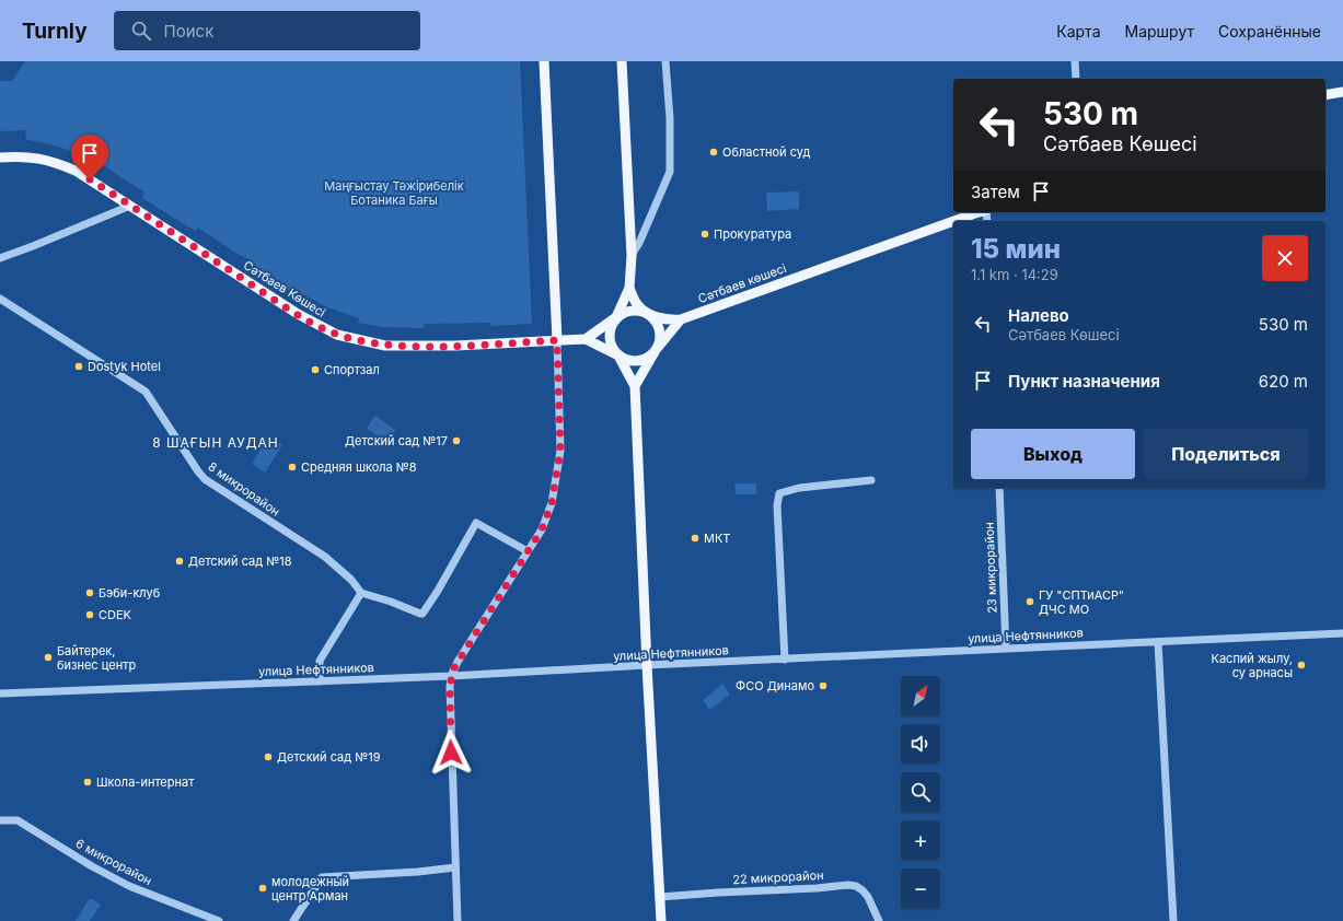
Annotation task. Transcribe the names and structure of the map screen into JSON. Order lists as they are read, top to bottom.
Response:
{
  "streets": {
    "main road": ["Сәтбаев көшесі", "Сәтбаев Көшесі"],
    "street": [
      "8 микрорайон",
      "23 микрорайон",
      "улица Нефтянников",
      "6 микрорайон",
      "22 микрорайон"
    ]
  },
  "crossings": [
    ["Сәтбаев көшесі", "Сәтбаев Көшесі"],
    ["23 микрорайон", "улица Нефтянников"]
  ],
  "districts": ["8 ШАҒЫН АУДАН"],
  "parks": ["Маңғыстау Тәжірибелік Ботаника Бағы"],
  "places": [
    "Областной суд",
    "Прокуратура",
    "Dostyk Hotel",
    "Спортзал",
    "Детский сад №17",
    "Средняя школа №8",
    "МКТ",
    "Детский сад №18",
    "Бэби-клуб",
    "ГУ \"СПТиАСР\" ДЧС МО",
    "CDEK",
    "Байтерек, бизнес центр",
    "Каспий жылу, су арнасы",
    "ФСО Динамо",
    "Детский сад №19",
    "Школа-интернат",
    "молодежный центр Арман"
  ],
  "north": "top right",
  "page": {
    "header": "Turnly",
    "search": "Поиск",
    "nav": ["Карта", "Маршрут", "Сохранённые"],
    "turn": ["530 m", "Сәтбаев Көшесі"],
    "then": "Затем",
    "heading": ["15 мин", "1.1 km · 14:29"],
    "list": [
      {
        "name": "Налево",
        "note": "Сәтбаев Көшесі",
        "value": "530 m"
      },
      {
        "name": "Пункт назначения",
        "value": "620 m"
      }
    ],
    "buttons": ["Выход", "Поделиться"],
    "map_buttons": ["+", "−"]
  }
}
